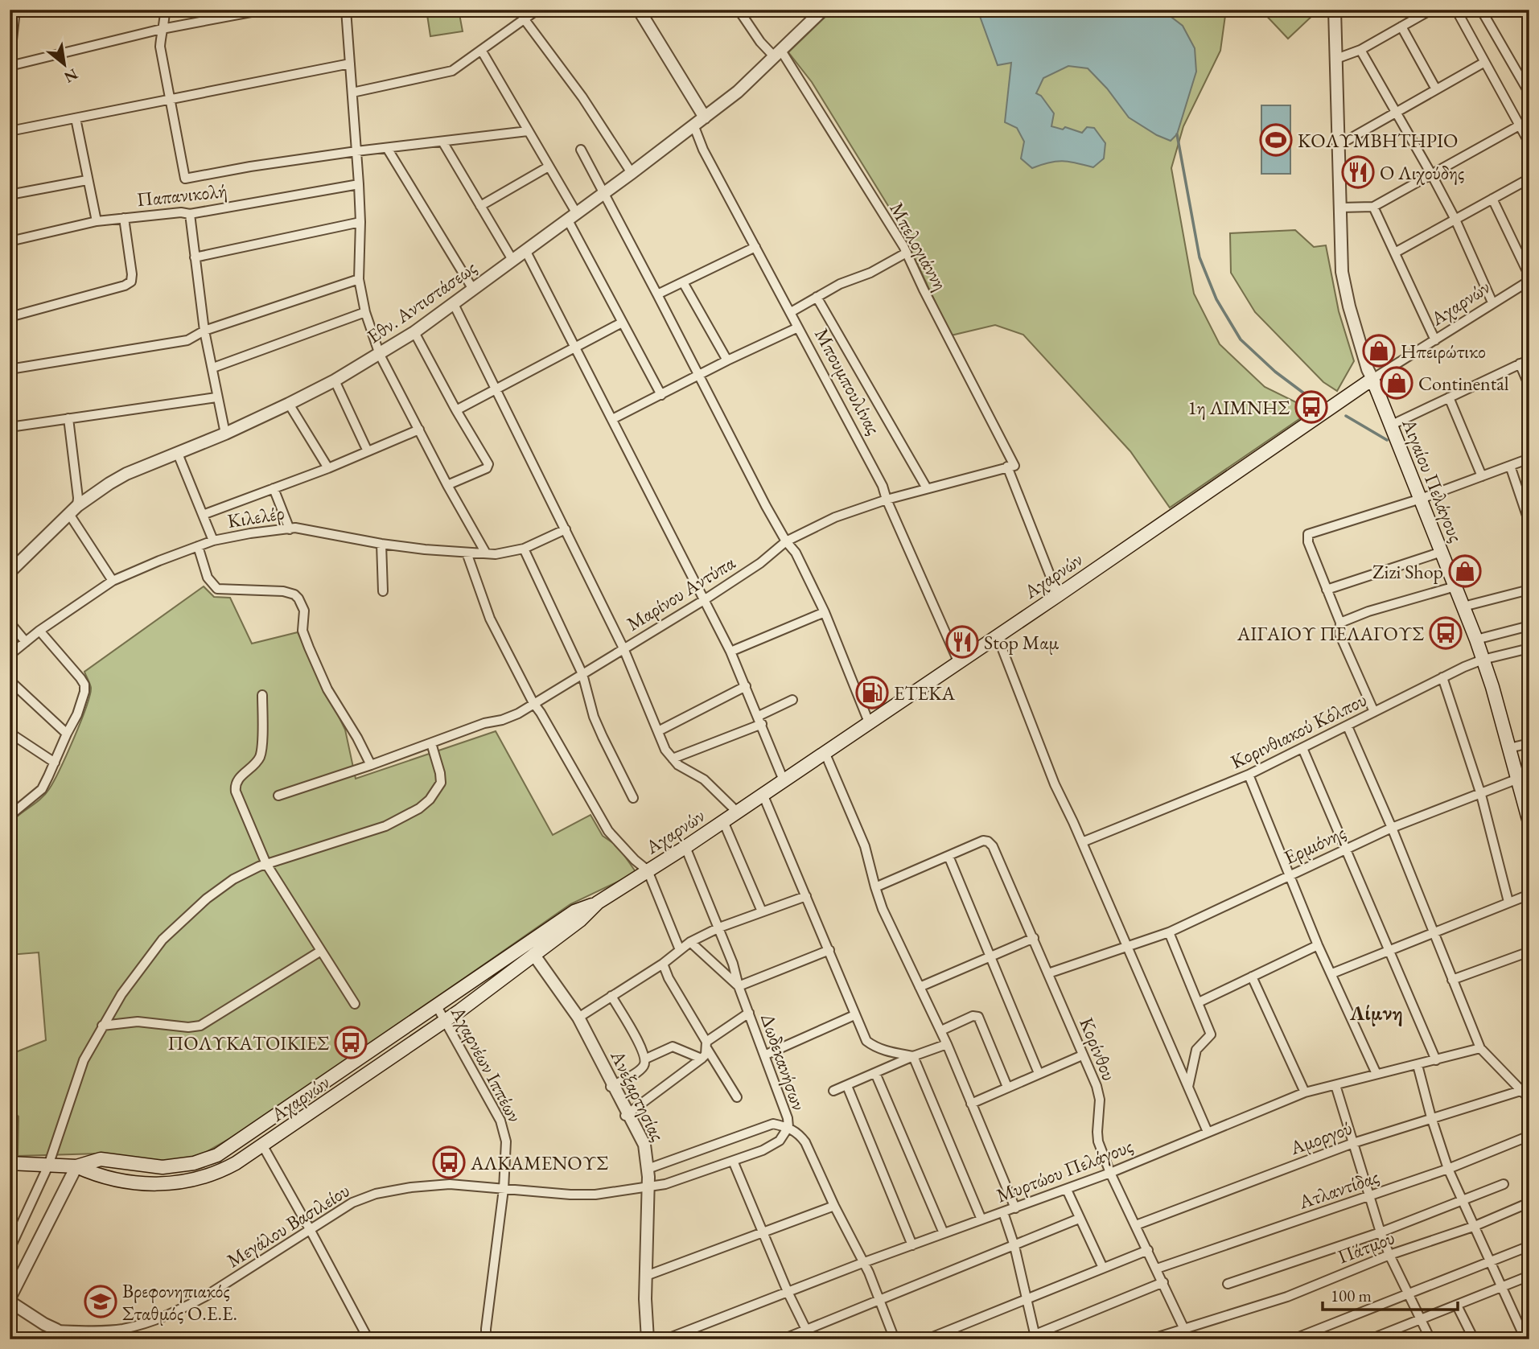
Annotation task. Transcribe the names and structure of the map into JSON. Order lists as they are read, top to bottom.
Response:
{
  "streets": {
    "main road": ["Αχαρνών", "Αιγαίου Πελάγους"],
    "street": [
      "Παπανικολή",
      "Μπελογιάννη",
      "Εθν. Αντιστάσεως",
      "Μπουμπουλίνας",
      "Κιλελέρ",
      "Μαρίνου Αντύπα",
      "Κορινθιακού Κόλπου",
      "Ερμιόνης",
      "Κορίνθου",
      "Δωδεκανήσων",
      "Αχαρνέων Ιππέων",
      "Ανεξαρτησίας",
      "Αμοργού",
      "Μυρτώου Πελάγους",
      "Ατλαντίδας",
      "Μεγάλου Βασιλείου",
      "Πάτμου"
    ]
  },
  "crossings": [
    ["Μπελογιάννη", "Εθν. Αντιστάσεως"],
    ["Μπελογιάννη", "Αχαρνών"],
    ["Μπελογιάννη", "Μαρίνου Αντύπα"],
    ["Εθν. Αντιστάσεως", "Μπουμπουλίνας"],
    ["Αχαρνών", "Μπουμπουλίνας"],
    ["Αχαρνών", "Αιγαίου Πελάγους"],
    ["Αχαρνών", "Δωδεκανήσων"],
    ["Αχαρνών", "Αχαρνέων Ιππέων"],
    ["Αχαρνών", "Ανεξαρτησίας"],
    ["Μπουμπουλίνας", "Μαρίνου Αντύπα"],
    ["Αιγαίου Πελάγους", "Κορινθιακού Κόλπου"],
    ["Αιγαίου Πελάγους", "Ερμιόνης"],
    ["Ερμιόνης", "Κορίνθου"],
    ["Κορίνθου", "Αμοργού"],
    ["Κορίνθου", "Μυρτώου Πελάγους"],
    ["Κορίνθου", "Ατλαντίδας"],
    ["Κορίνθου", "Πάτμου"],
    ["Δωδεκανήσων", "Μυρτώου Πελάγους"],
    ["Δωδεκανήσων", "Μεγάλου Βασιλείου"],
    ["Αχαρνέων Ιππέων", "Μεγάλου Βασιλείου"],
    ["Ανεξαρτησίας", "Μεγάλου Βασιλείου"]
  ],
  "districts": ["Λίμνη"],
  "places": {
    "sports": ["ΚΟΛΥΜΒΗΤΗΡΙΟ"],
    "restaurant": ["Ο Λιχούδης", "Stop Μαμ"],
    "shop": ["Ηπειρώτικο", "Continental", "Zizi Shop"],
    "bus stop": [
      "1η ΛΙΜΝΗΣ",
      "ΑΙΓΑΙΟΥ ΠΕΛΑΓΟΥΣ",
      "ΠΟΛΥΚΑΤΟΙΚΙΕΣ",
      "ΑΛΚΑΜΕΝΟΥΣ"
    ],
    "fuel station": ["ΕΤΕΚΑ"],
    "school or university": ["Βρεφονηπιακός Σταθμός Ο.Ε.Ε."]
  },
  "scale_bar": "100 m",
  "north": "bottom right"
}
